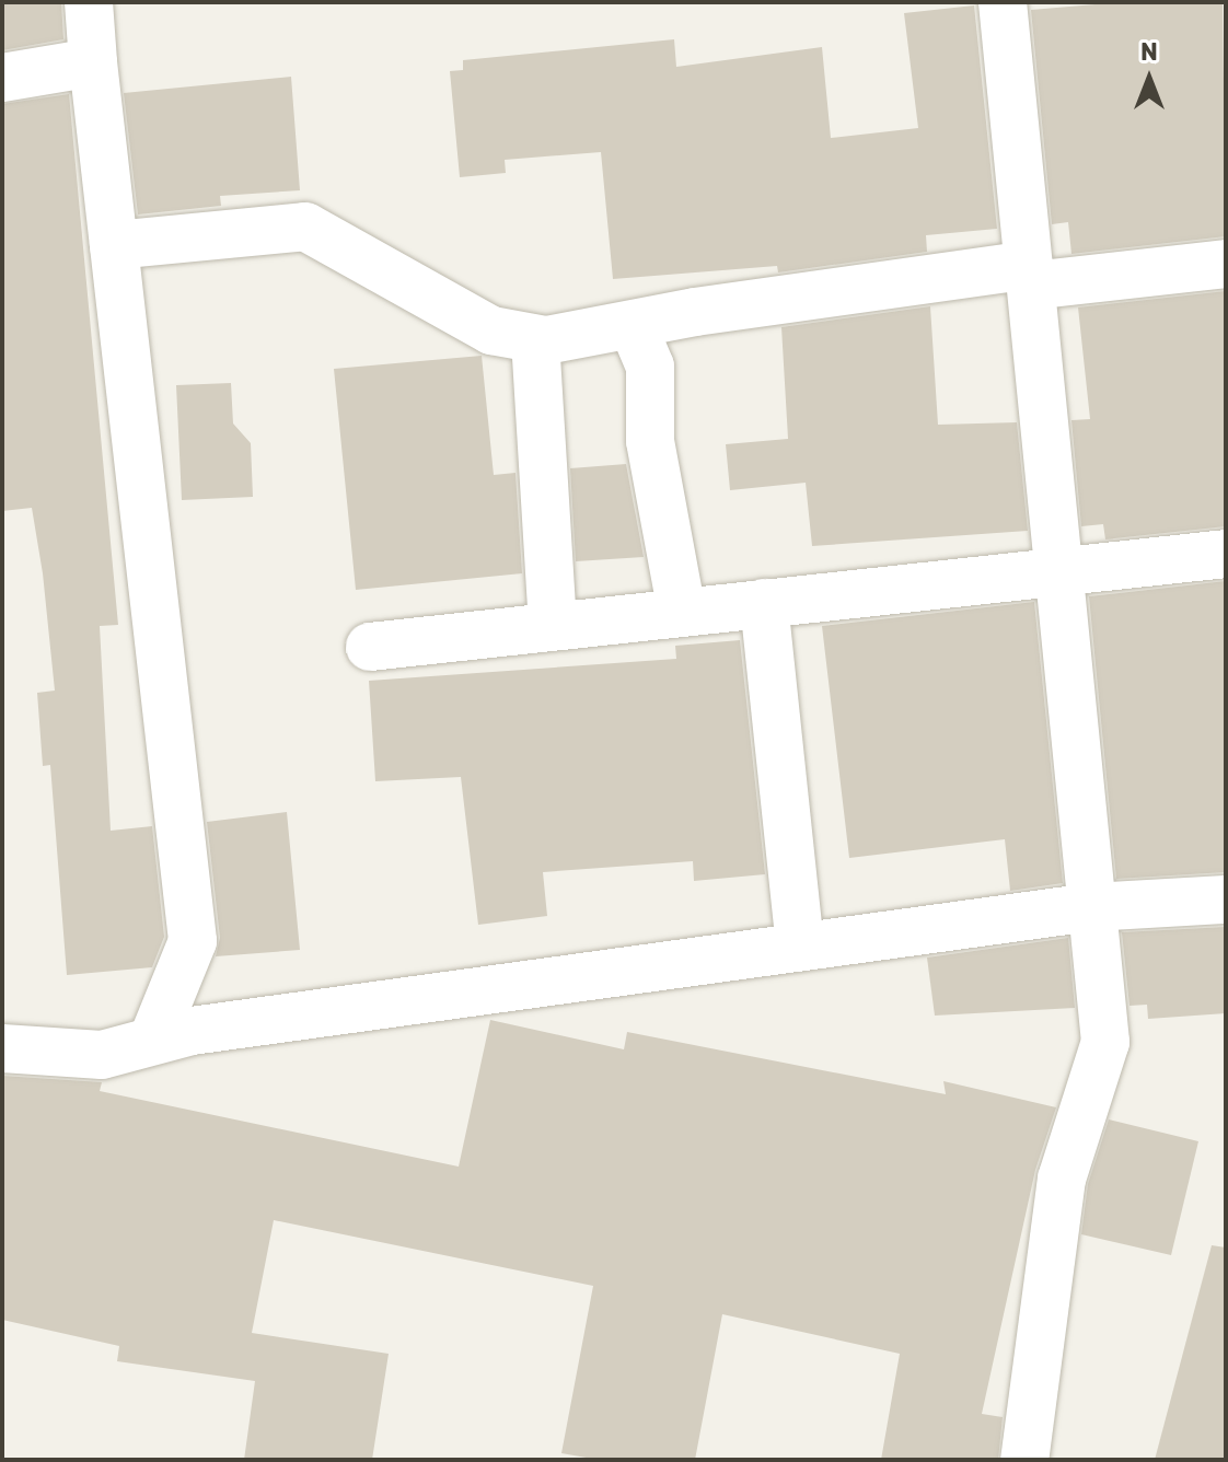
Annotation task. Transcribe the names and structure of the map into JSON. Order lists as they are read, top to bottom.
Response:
{
  "north": "top"
}
